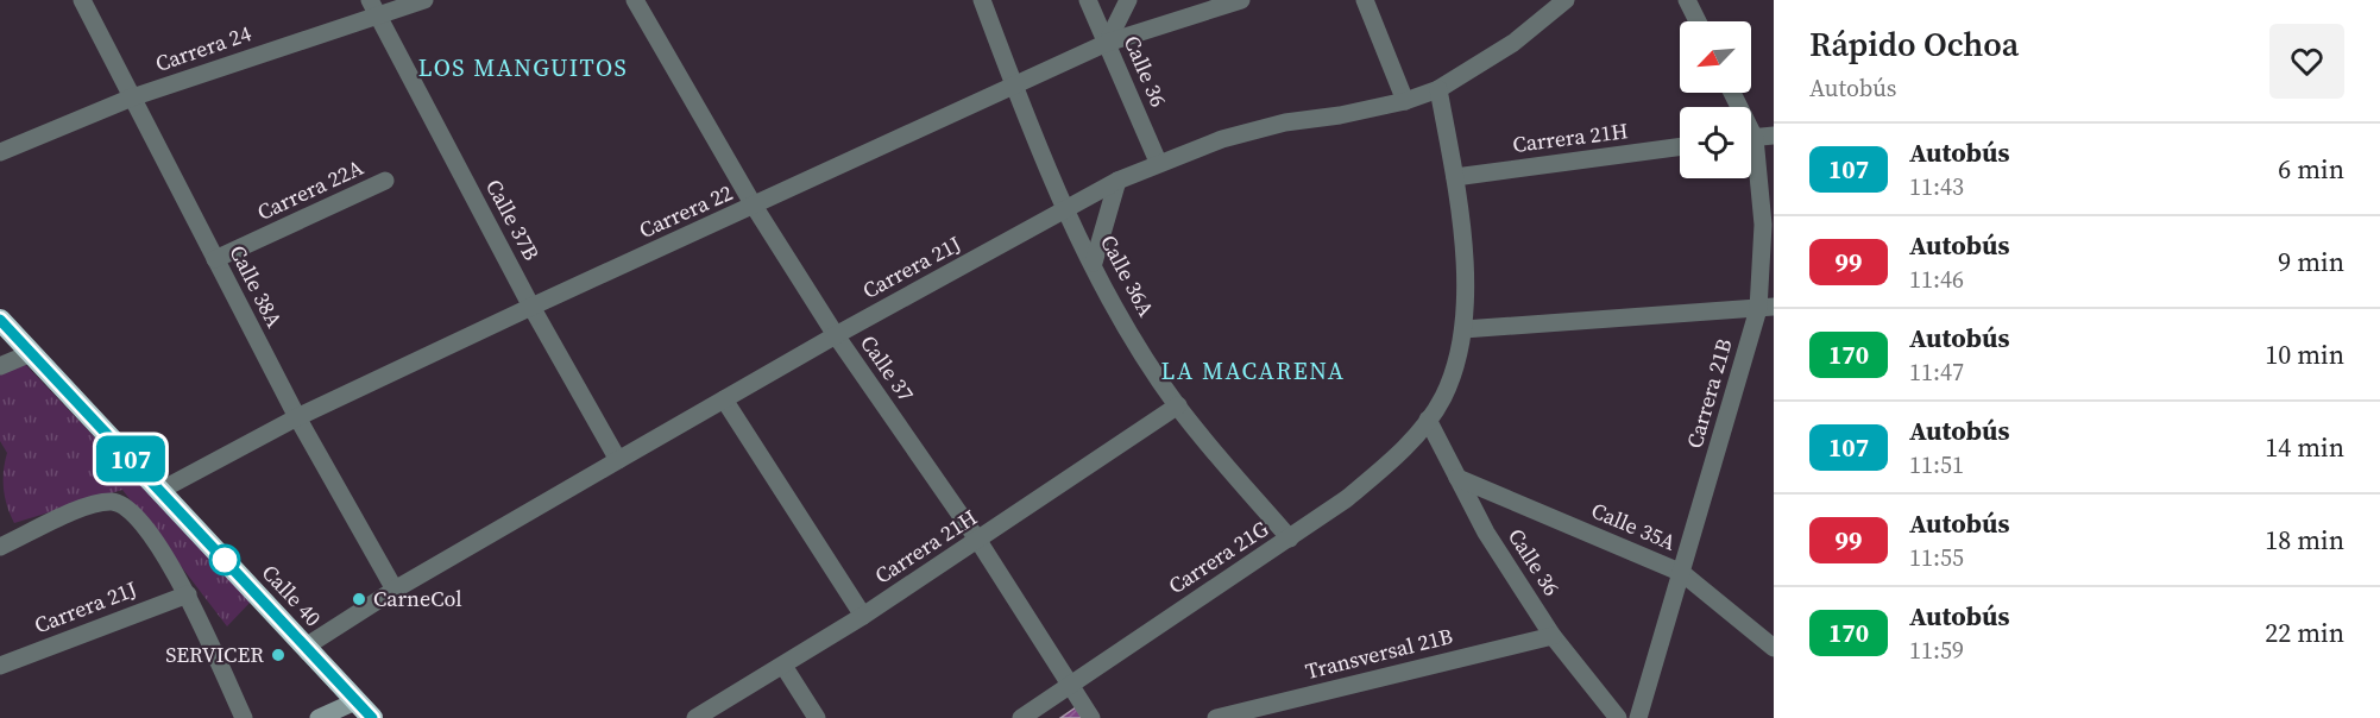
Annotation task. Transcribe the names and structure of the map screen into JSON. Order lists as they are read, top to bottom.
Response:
{
  "streets": {
    "highway": ["Calle 40"],
    "street": [
      "Carrera 24",
      "Calle 36",
      "Carrera 21H",
      "Carrera 22A",
      "Carrera 22",
      "Calle 37B",
      "Carrera 21J",
      "Calle 36A",
      "Calle 38A",
      "Calle 37",
      "Carrera 21B",
      "Calle 35A",
      "Carrera 21G",
      "Transversal 21B"
    ]
  },
  "crossings": [
    ["Carrera 24", "Calle 37B"],
    ["Carrera 24", "Calle 38A"],
    ["Calle 36", "Carrera 22"],
    ["Calle 36", "Carrera 21J"],
    ["Calle 36", "Calle 35A"],
    ["Calle 36", "Carrera 21G"],
    ["Calle 36", "Transversal 21B"],
    ["Carrera 21H", "Calle 36A"],
    ["Carrera 21H", "Calle 37"],
    ["Carrera 22A", "Calle 38A"],
    ["Carrera 22", "Calle 37B"],
    ["Carrera 22", "Calle 36A"],
    ["Carrera 22", "Calle 38A"],
    ["Carrera 22", "Calle 37"],
    ["Carrera 22", "Calle 40"],
    ["Calle 37B", "Carrera 21J"],
    ["Carrera 21J", "Calle 36A"],
    ["Carrera 21J", "Calle 38A"],
    ["Carrera 21J", "Calle 37"],
    ["Carrera 21J", "Calle 40"],
    ["Calle 36A", "Carrera 21G"],
    ["Calle 37", "Carrera 21G"],
    ["Carrera 21B", "Calle 35A"]
  ],
  "districts": ["LOS MANGUITOS", "LA MACARENA"],
  "places": ["CarneCol", "SERVICER"],
  "lines": ["bus line 107"],
  "north": "bottom left",
  "page": {
    "on_map": "107",
    "heading": ["Rápido Ochoa", "Autobús"],
    "list": [
      {
        "mark": "107",
        "name": "Autobús",
        "note": "11:43",
        "value": "6 min"
      },
      {
        "mark": "99",
        "name": "Autobús",
        "note": "11:46",
        "value": "9 min"
      },
      {
        "mark": "170",
        "name": "Autobús",
        "note": "11:47",
        "value": "10 min"
      },
      {
        "mark": "107",
        "name": "Autobús",
        "note": "11:51",
        "value": "14 min"
      },
      {
        "mark": "99",
        "name": "Autobús",
        "note": "11:55",
        "value": "18 min"
      },
      {
        "mark": "170",
        "name": "Autobús",
        "note": "11:59",
        "value": "22 min"
      }
    ]
  }
}
